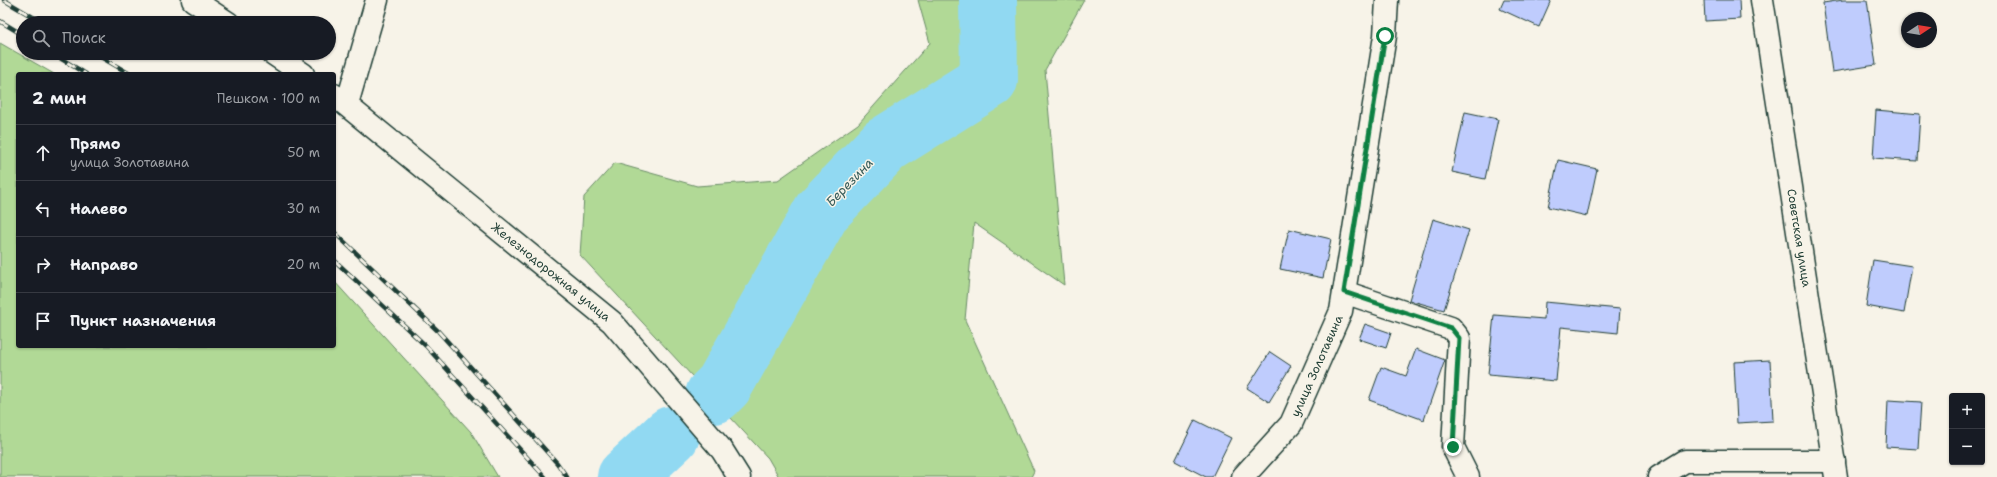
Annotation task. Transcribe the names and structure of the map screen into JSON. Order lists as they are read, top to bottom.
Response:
{
  "streets": {
    "street": ["Советская улица", "Железнодорожная улица", "улица Золотавина"]
  },
  "water": ["Березина"],
  "north": "right",
  "page": {
    "search": "Поиск",
    "heading": ["2 мин", "Пешком · 100 m"],
    "list": [
      ["Прямо", "улица Золотавина", "50 m"],
      ["Налево", "30 m"],
      ["Направо", "20 m"],
      "Пункт назначения"
    ],
    "map_buttons": ["+", "−"]
  }
}
